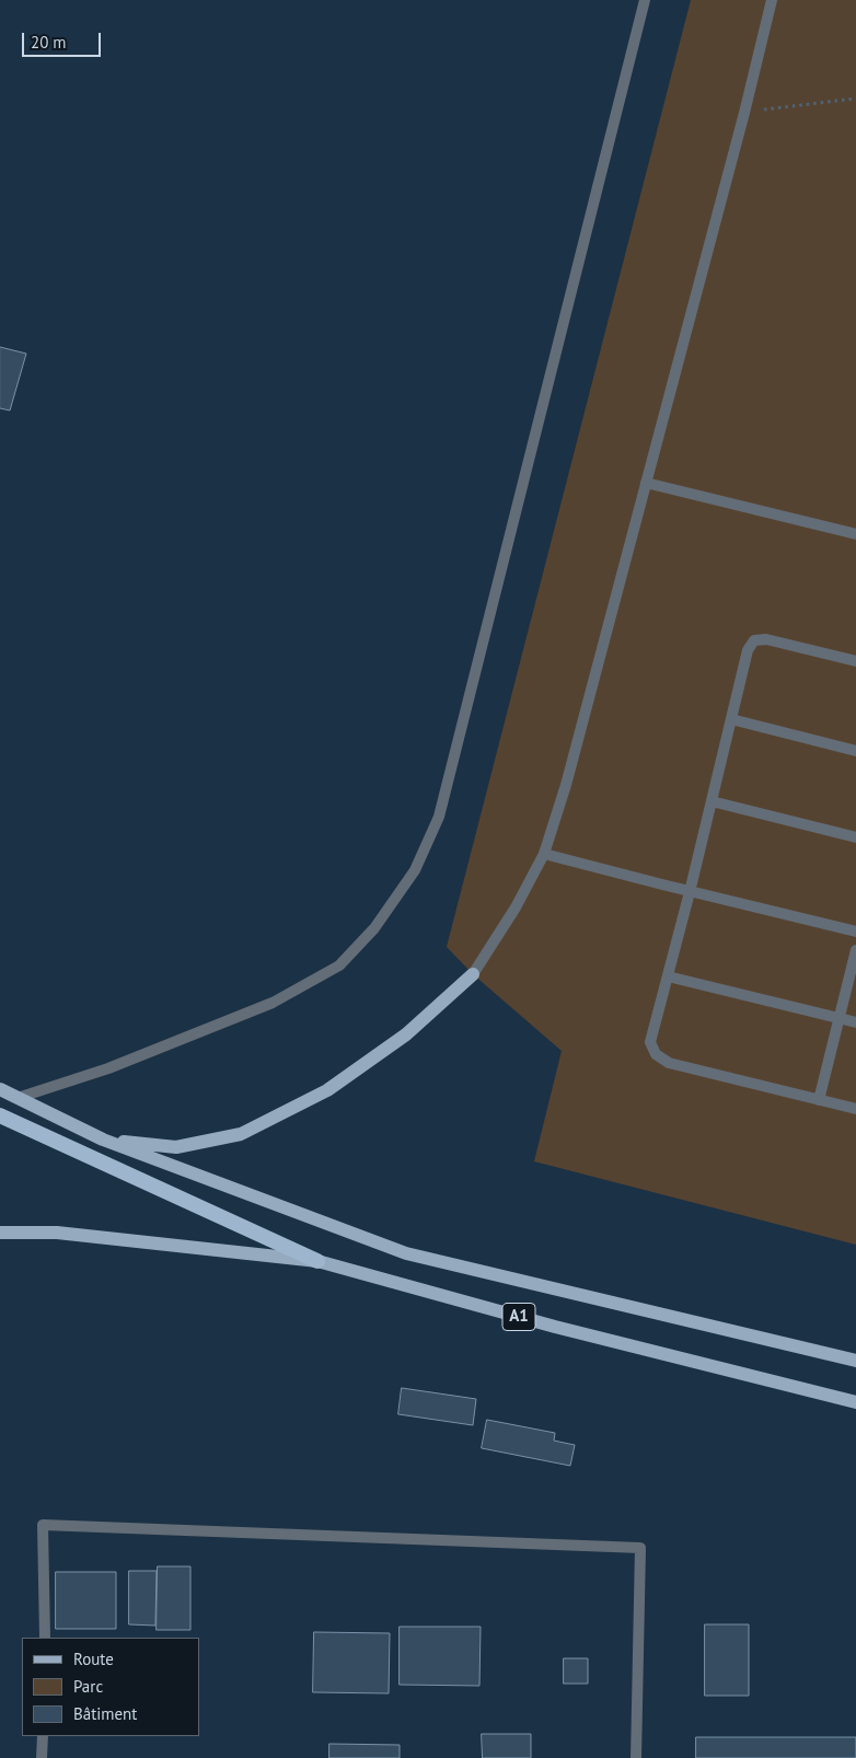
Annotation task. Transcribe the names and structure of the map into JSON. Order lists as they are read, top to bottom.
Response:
{
  "streets": {
    "main road": ["A1"]
  },
  "legend": ["Route", "Parc", "Bâtiment"],
  "scale_bar": "20 m"
}
